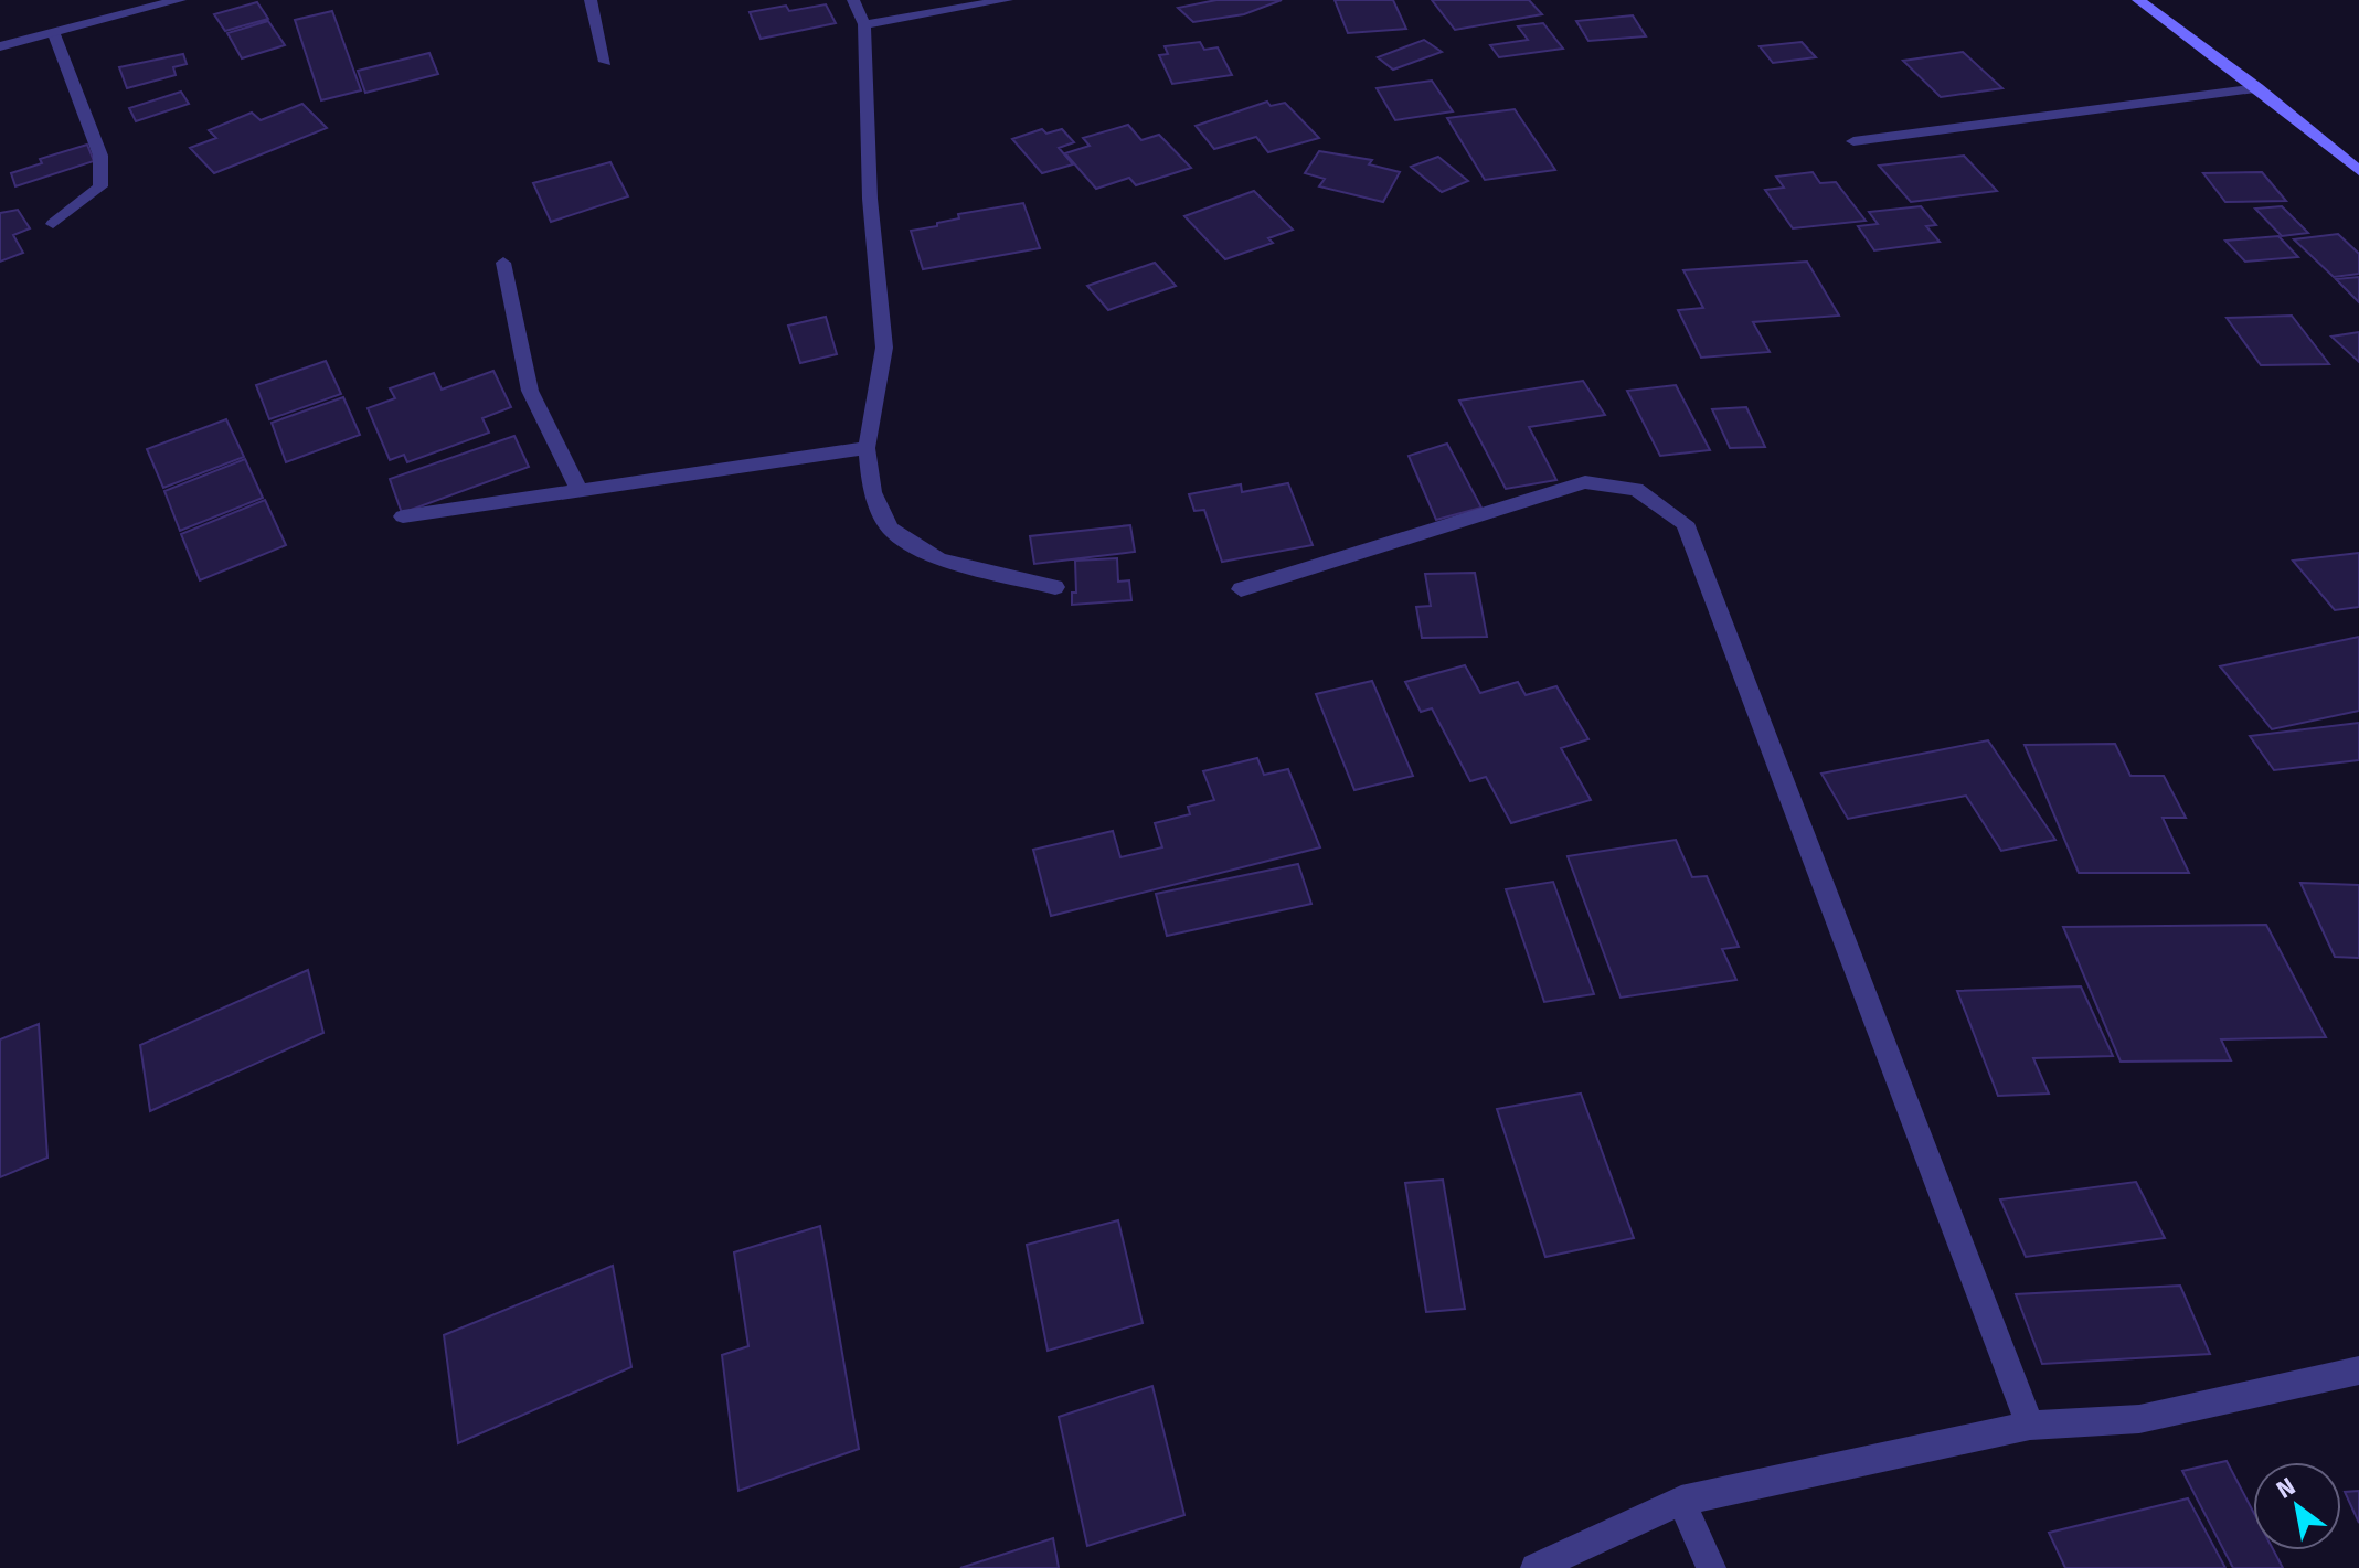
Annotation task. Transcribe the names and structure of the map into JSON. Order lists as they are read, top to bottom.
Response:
{
  "north": "top left"
}
